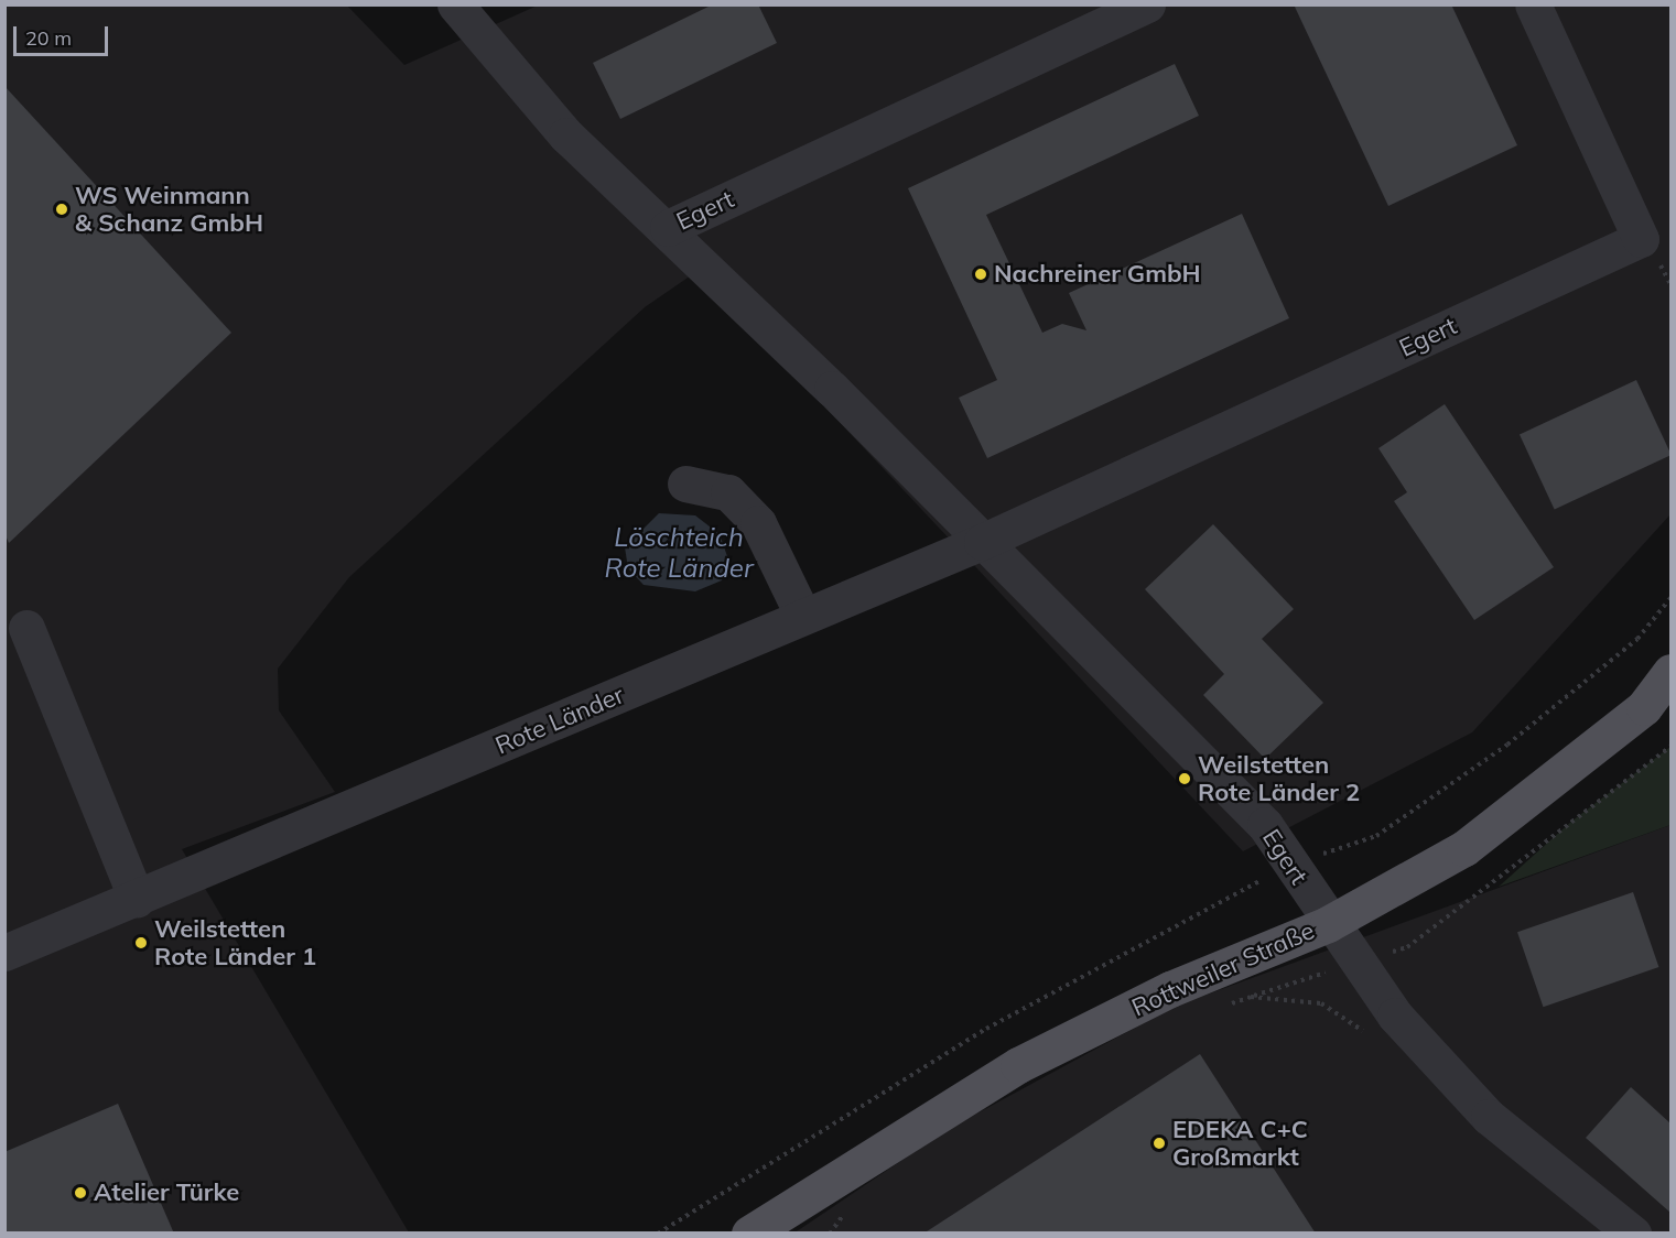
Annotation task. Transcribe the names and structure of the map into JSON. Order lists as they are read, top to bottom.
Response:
{
  "streets": {
    "main road": ["Rottweiler Straße"],
    "street": ["Egert", "Rote Länder"]
  },
  "crossings": [
    ["Egert", "Rote Länder"],
    ["Egert", "Rottweiler Straße"]
  ],
  "water": ["Löschteich Rote Länder"],
  "places": [
    "WS Weinmann & Schanz GmbH",
    "Nachreiner GmbH",
    "Weilstetten Rote Länder 2",
    "Weilstetten Rote Länder 1",
    "EDEKA C+C Großmarkt",
    "Atelier Türke"
  ],
  "scale_bar": "20 m"
}
